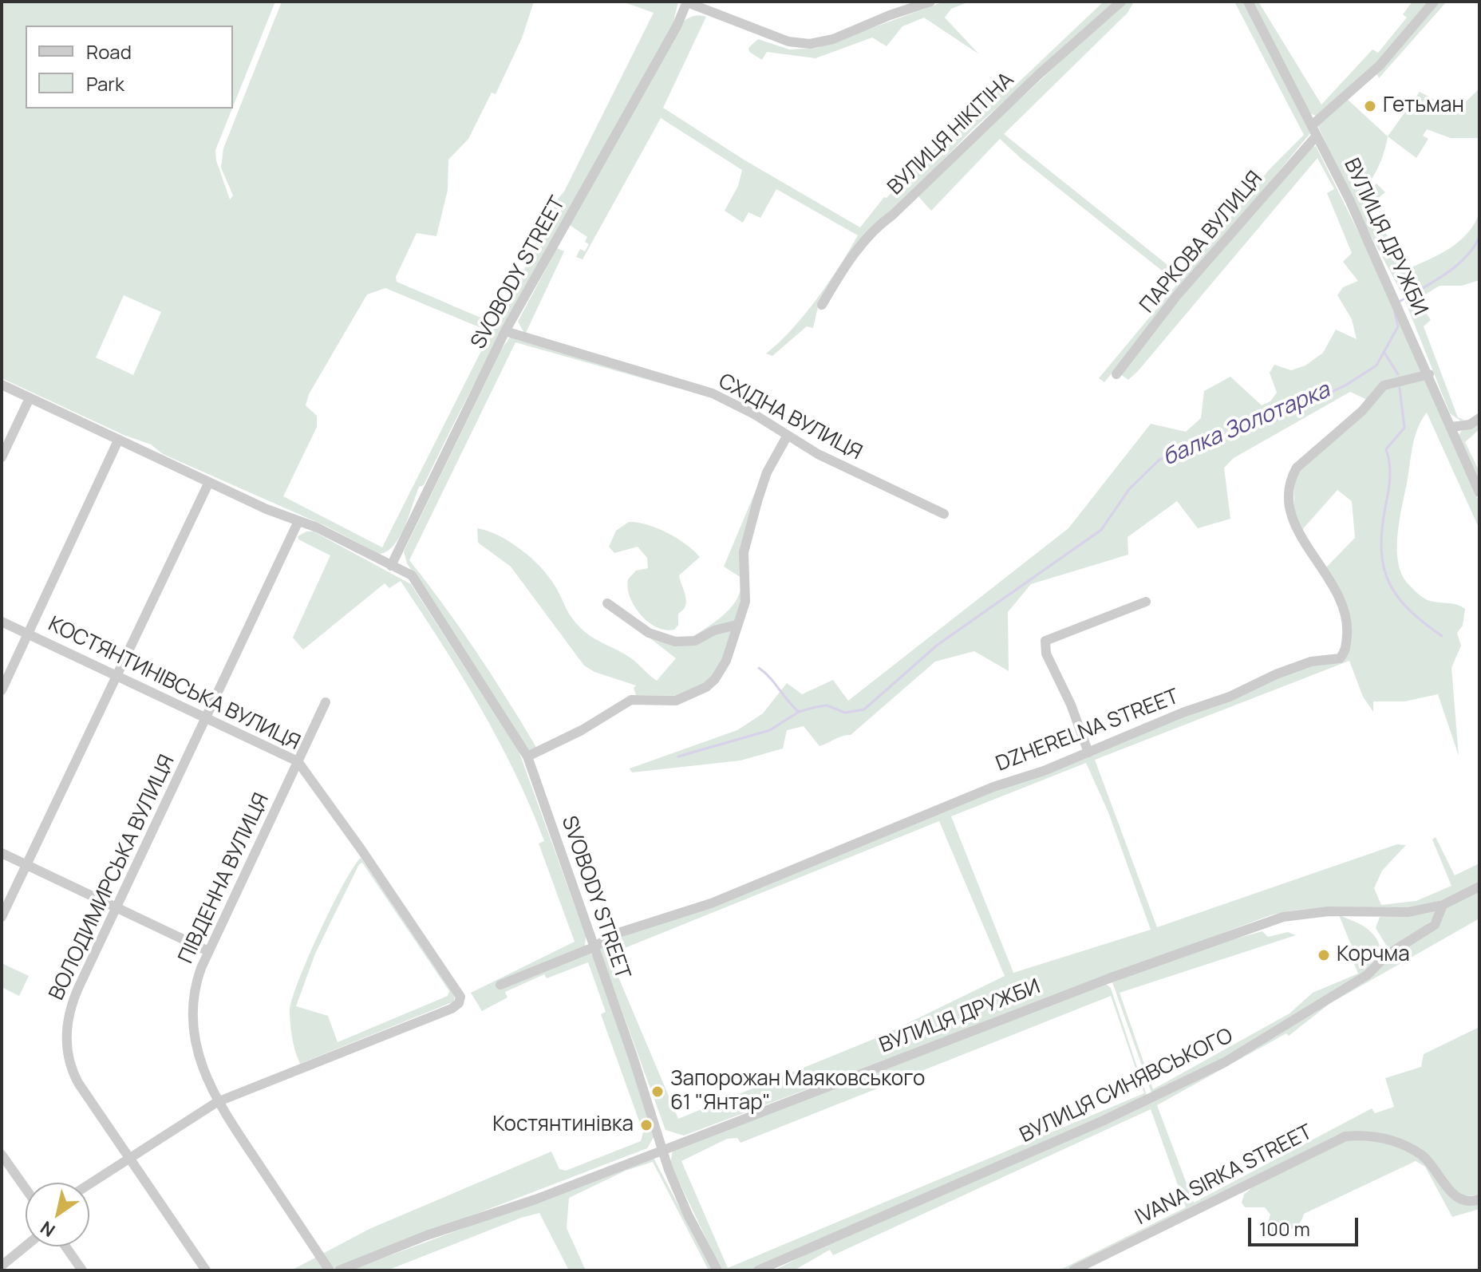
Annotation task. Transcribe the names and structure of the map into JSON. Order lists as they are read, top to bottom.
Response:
{
  "streets": {
    "street": [
      "ВУЛИЦЯ НІКІТІНА",
      "ВУЛИЦЯ ДРУЖБИ",
      "ПАРКОВА ВУЛИЦЯ",
      "SVOBODY STREET",
      "СХІДНА ВУЛИЦЯ",
      "КОСТЯНТИНІВСЬКА ВУЛИЦЯ",
      "DZHERELNA STREET",
      "ВОЛОДИМИРСЬКА ВУЛИЦЯ",
      "ПІВДЕННА ВУЛИЦЯ",
      "ВУЛИЦЯ СИНЯВСЬКОГО",
      "IVANA SIRKA STREET"
    ]
  },
  "crossings": [
    ["ВУЛИЦЯ ДРУЖБИ", "ПАРКОВА ВУЛИЦЯ"],
    ["ВУЛИЦЯ ДРУЖБИ", "SVOBODY STREET"],
    ["ВУЛИЦЯ ДРУЖБИ", "DZHERELNA STREET"],
    ["ВУЛИЦЯ ДРУЖБИ", "ВУЛИЦЯ СИНЯВСЬКОГО"],
    ["SVOBODY STREET", "СХІДНА ВУЛИЦЯ"],
    ["SVOBODY STREET", "DZHERELNA STREET"],
    ["SVOBODY STREET", "ВОЛОДИМИРСЬКА ВУЛИЦЯ"],
    ["КОСТЯНТИНІВСЬКА ВУЛИЦЯ", "ВОЛОДИМИРСЬКА ВУЛИЦЯ"],
    ["КОСТЯНТИНІВСЬКА ВУЛИЦЯ", "ПІВДЕННА ВУЛИЦЯ"]
  ],
  "water": ["балка Золотарка"],
  "places": [
    "Гетьман",
    "Корчма",
    "Запорожан Маяковського 61 \"Янтар\"",
    "Костянтинівка"
  ],
  "legend": ["Road", "Park"],
  "scale_bar": "100 m",
  "north": "bottom left"
}
